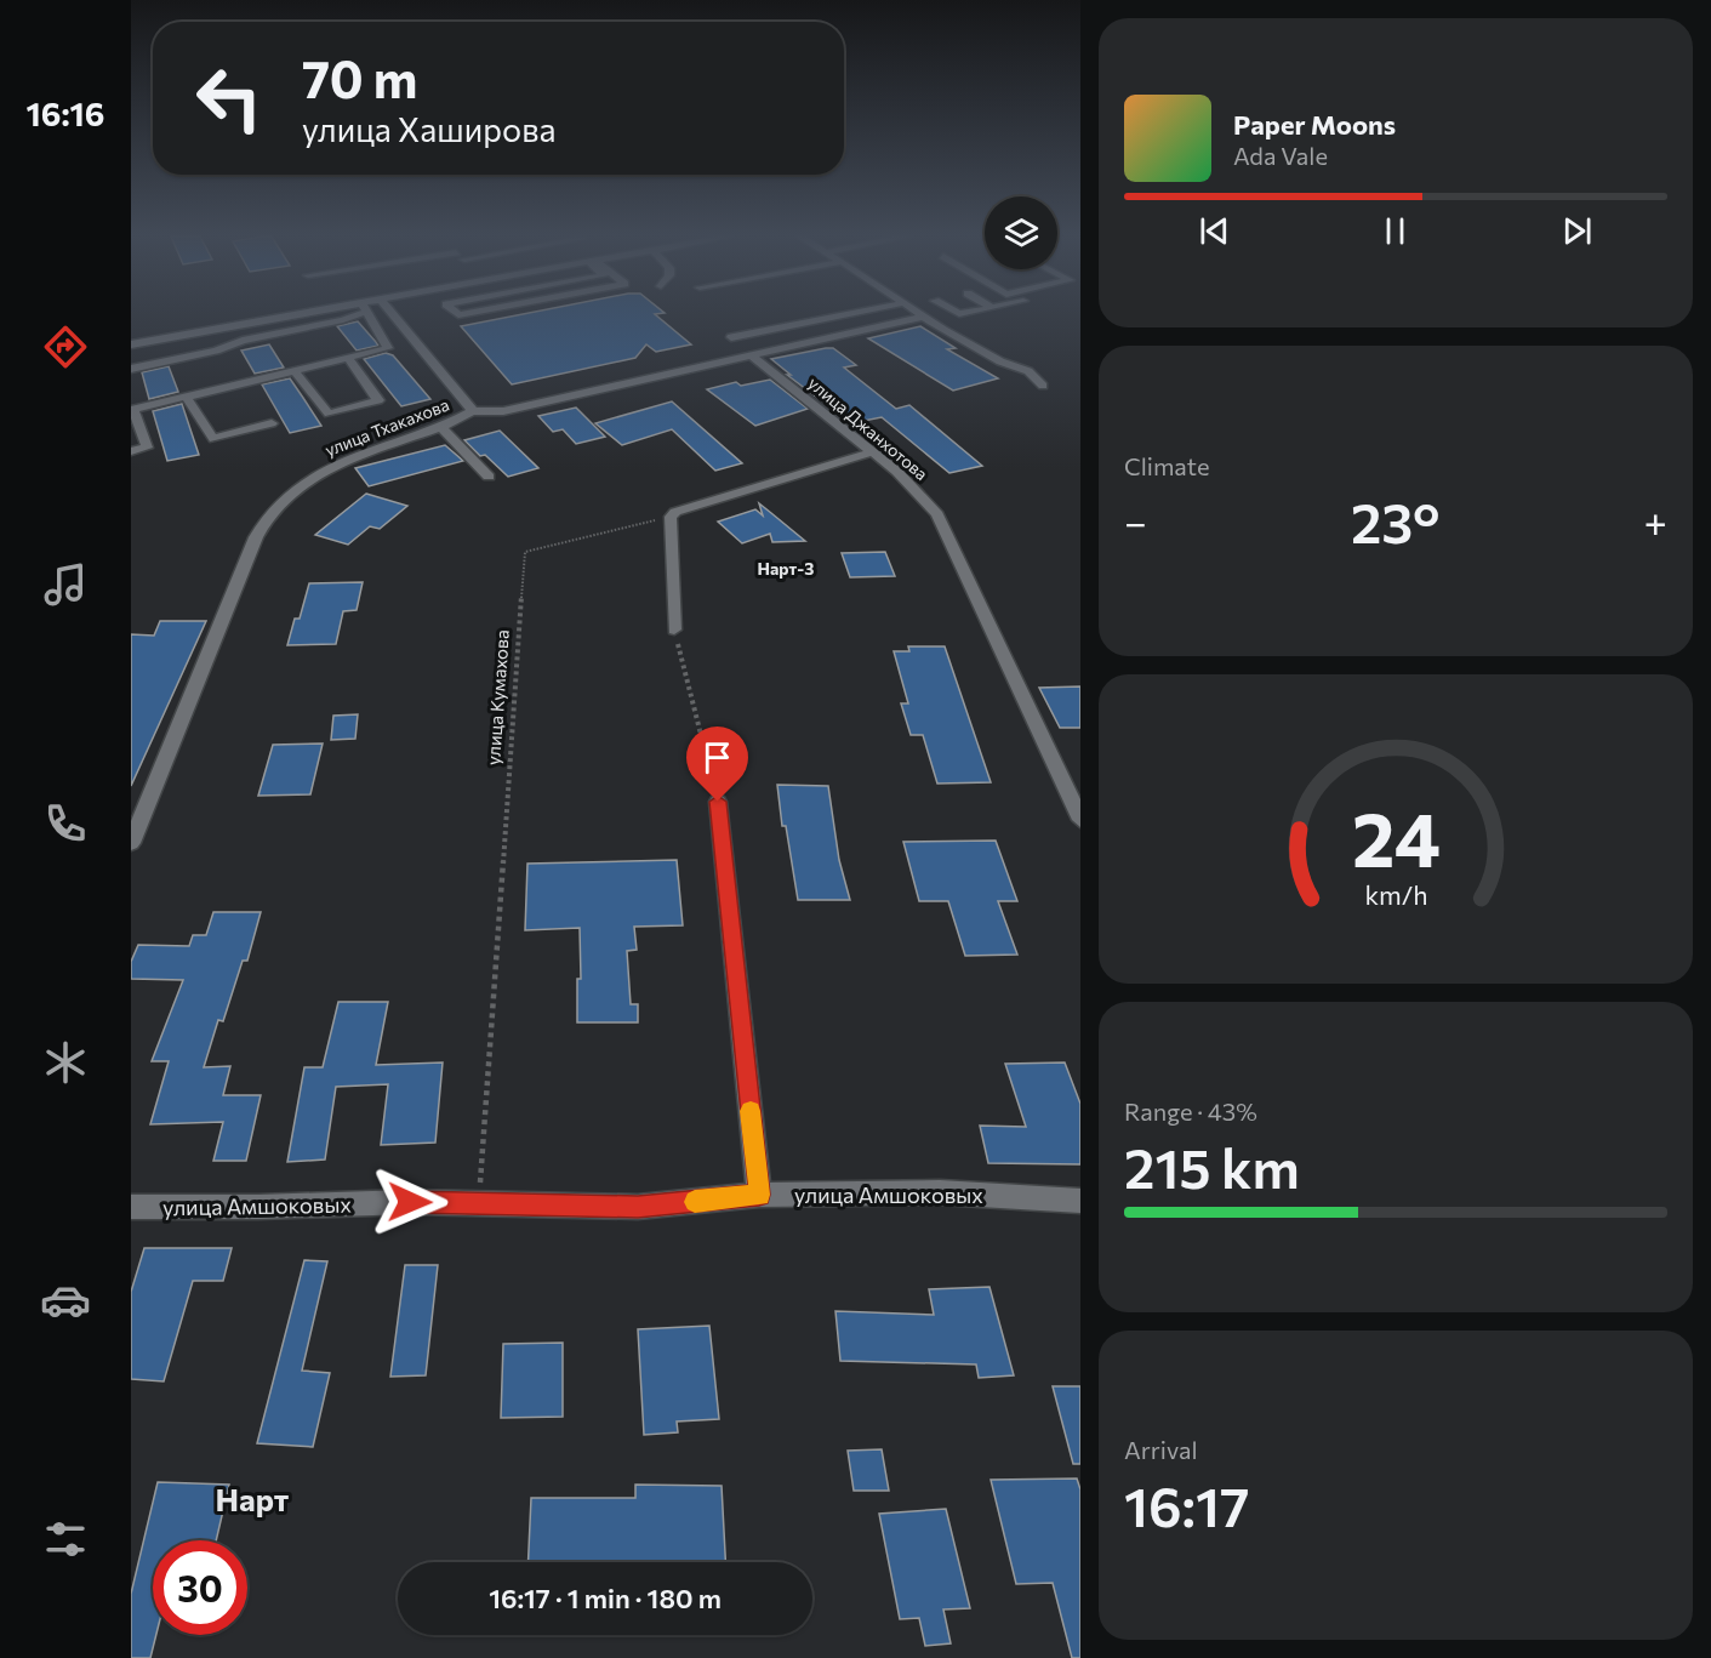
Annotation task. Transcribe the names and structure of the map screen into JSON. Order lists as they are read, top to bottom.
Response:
{
  "streets": {
    "street": ["улица Тхакахова", "улица Джанхотова", "улица Амшоковых"],
    "path": ["улица Кумахова"]
  },
  "crossings": [
    ["улица Тхакахова", "улица Джанхотова"],
    ["улица Кумахова", "улица Амшоковых"]
  ],
  "districts": ["Нарт-3", "Нарт"],
  "page": {
    "tabs": "16:16",
    "turn": ["70 m", "улица Хаширова"],
    "song": ["Paper Moons", "Ada Vale"],
    "tile": [
      "Climate",
      ["Range · 43%", "215 km"],
      ["Arrival", "16:17"]
    ],
    "heat": ["−", "23°", "+"],
    "limit": "30",
    "trip": "16:17 · 1 min · 180 m",
    "gauge": ["24", "km/h"]
  }
}
